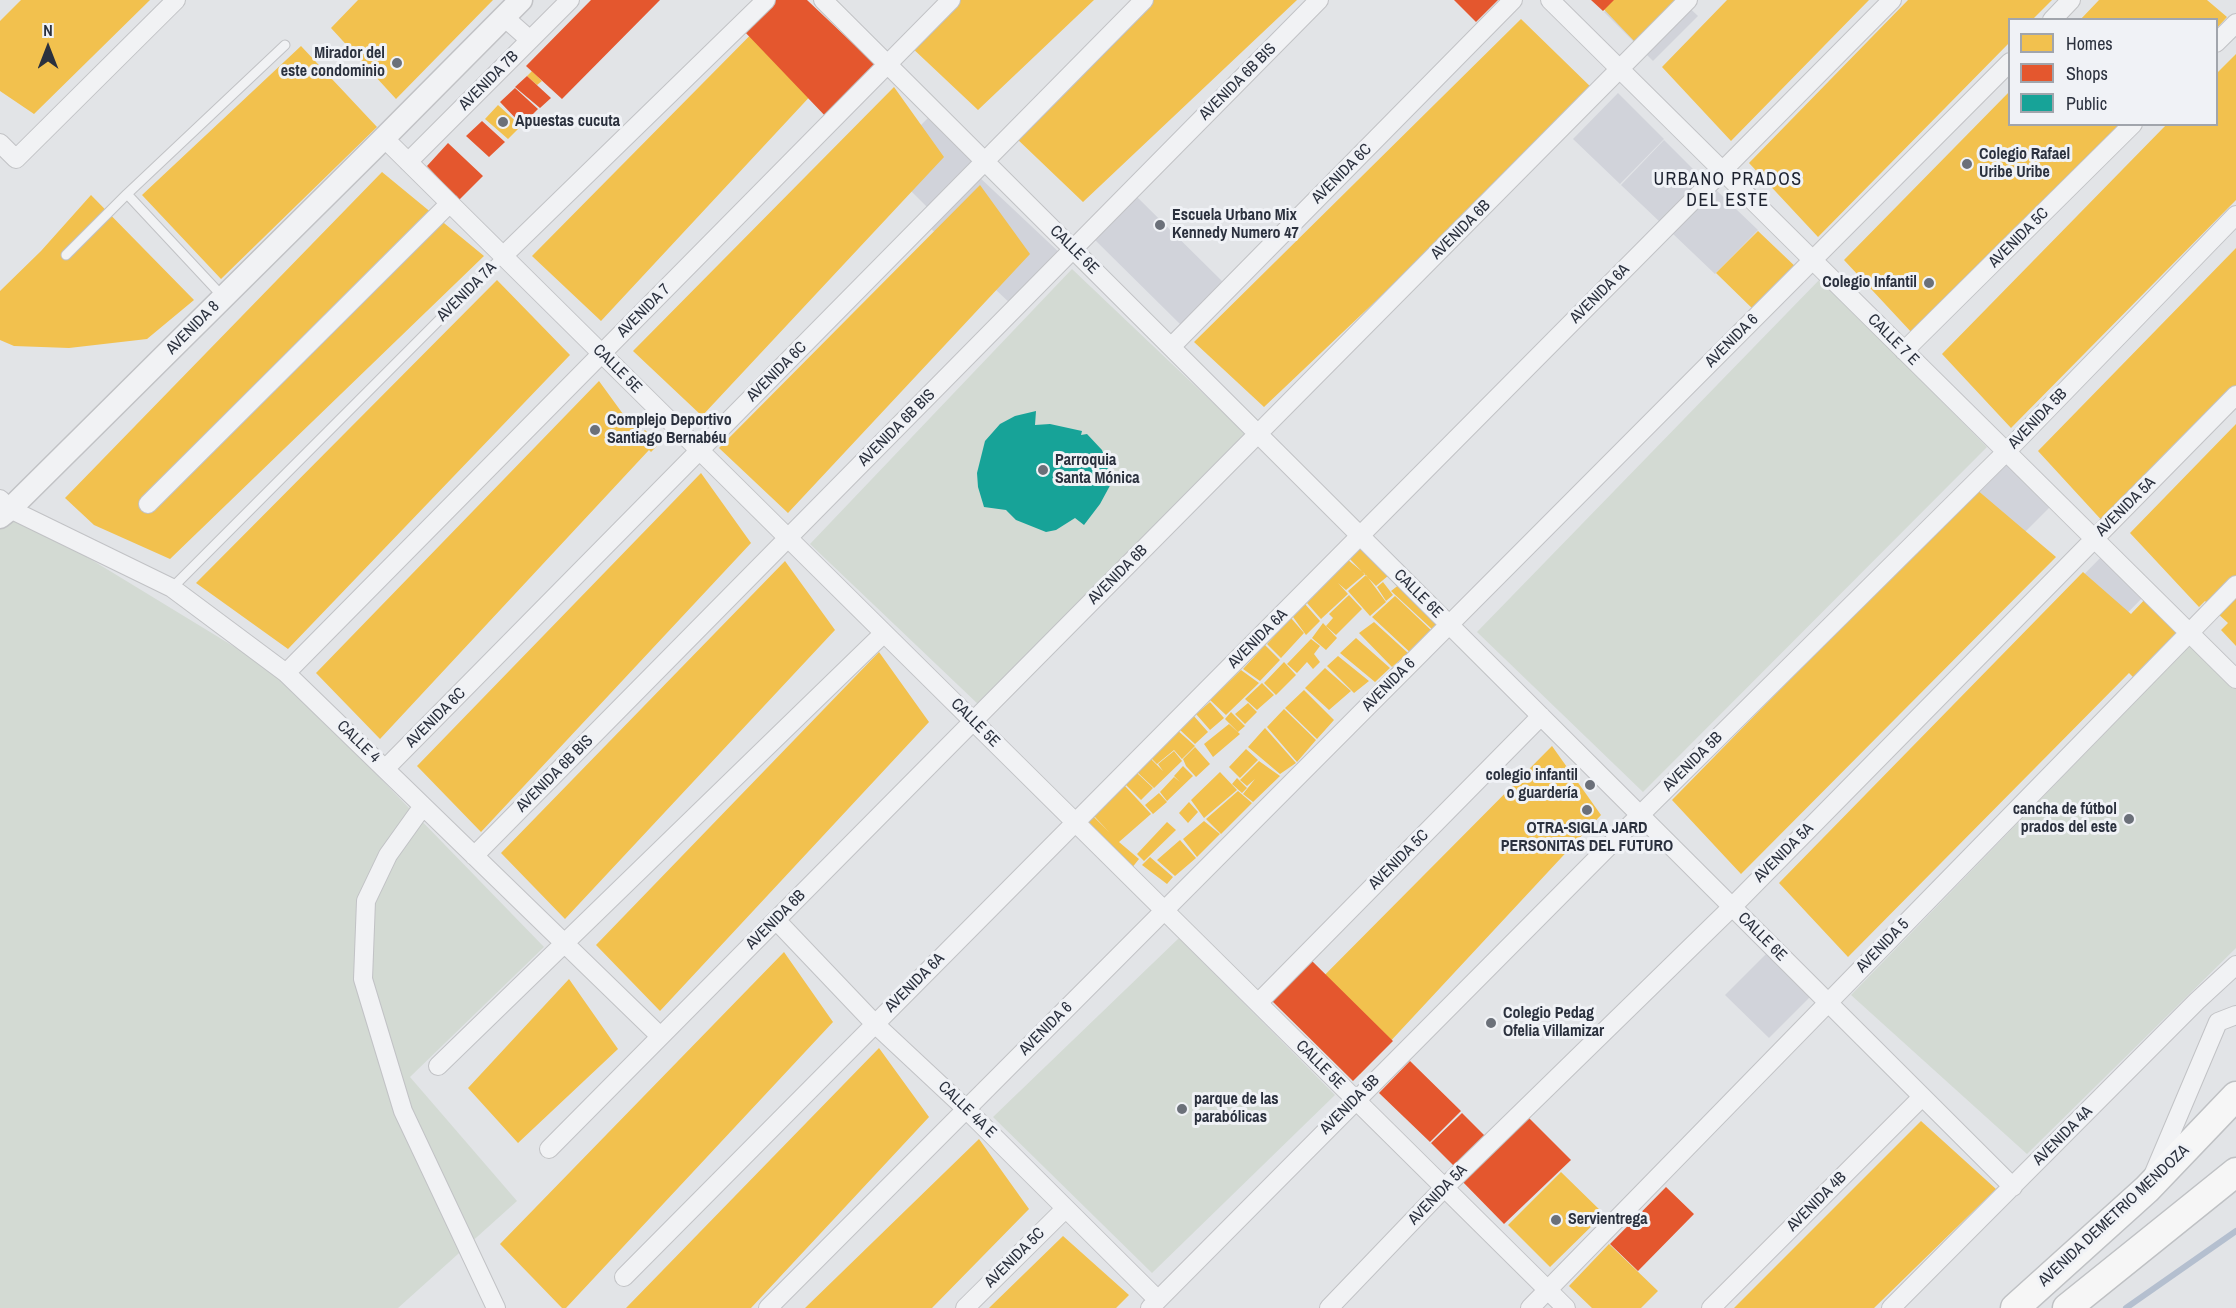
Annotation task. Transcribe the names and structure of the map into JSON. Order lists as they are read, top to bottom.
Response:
{
  "streets": {
    "main road": ["AVENIDA DEMETRIO MENDOZA"],
    "street": [
      "AVENIDA 7B",
      "AVENIDA 6B BIS",
      "AVENIDA 6C",
      "AVENIDA 6B",
      "AVENIDA 5C",
      "CALLE 6E",
      "AVENIDA 7A",
      "AVENIDA 6A",
      "AVENIDA 7",
      "AVENIDA 8",
      "CALLE 7 E",
      "AVENIDA 6",
      "CALLE 5E",
      "AVENIDA 5B",
      "AVENIDA 5A",
      "CALLE 4",
      "AVENIDA 5",
      "CALLE 4A E",
      "AVENIDA 4A",
      "AVENIDA 4B"
    ]
  },
  "crossings": [
    ["AVENIDA 7B", "AVENIDA 8"],
    ["AVENIDA 7B", "CALLE 5E"],
    ["AVENIDA 6B BIS", "CALLE 6E"],
    ["AVENIDA 6B BIS", "CALLE 5E"],
    ["AVENIDA 6B BIS", "CALLE 4"],
    ["AVENIDA 6C", "CALLE 6E"],
    ["AVENIDA 6C", "CALLE 5E"],
    ["AVENIDA 6C", "CALLE 4"],
    ["AVENIDA 6B", "CALLE 6E"],
    ["AVENIDA 6B", "CALLE 7 E"],
    ["AVENIDA 6B", "CALLE 5E"],
    ["AVENIDA 6B", "CALLE 4"],
    ["AVENIDA 6B", "CALLE 4A E"],
    ["AVENIDA 5C", "CALLE 6E"],
    ["AVENIDA 5C", "CALLE 7 E"],
    ["AVENIDA 5C", "CALLE 5E"],
    ["AVENIDA 5C", "CALLE 4A E"],
    ["CALLE 6E", "AVENIDA 6A"],
    ["CALLE 6E", "AVENIDA 7"],
    ["CALLE 6E", "AVENIDA 6"],
    ["CALLE 6E", "AVENIDA 5B"],
    ["CALLE 6E", "AVENIDA 5A"],
    ["CALLE 6E", "AVENIDA 5"],
    ["CALLE 6E", "AVENIDA 4A"],
    ["CALLE 6E", "AVENIDA 4B"],
    ["AVENIDA 7A", "CALLE 5E"],
    ["AVENIDA 7A", "CALLE 4"],
    ["AVENIDA 6A", "CALLE 7 E"],
    ["AVENIDA 6A", "CALLE 5E"],
    ["AVENIDA 6A", "CALLE 4A E"],
    ["AVENIDA 7", "CALLE 5E"],
    ["AVENIDA 7", "CALLE 4"],
    ["AVENIDA 8", "CALLE 5E"],
    ["AVENIDA 8", "CALLE 4"],
    ["CALLE 7 E", "AVENIDA 6"],
    ["CALLE 7 E", "AVENIDA 5B"],
    ["CALLE 7 E", "AVENIDA 5A"],
    ["CALLE 7 E", "AVENIDA 5"],
    ["AVENIDA 6", "CALLE 5E"],
    ["AVENIDA 6", "CALLE 4A E"],
    ["CALLE 5E", "AVENIDA 5B"],
    ["CALLE 5E", "AVENIDA 5A"],
    ["CALLE 5E", "AVENIDA 5"],
    ["AVENIDA 5B", "CALLE 4A E"]
  ],
  "districts": ["URBANO PRADOS DEL ESTE"],
  "places": [
    "Mirador del este condominio",
    "Apuestas cucuta",
    "Colegio Rafael Uribe Uribe",
    "Escuela Urbano Mix Kennedy Numero 47",
    "Colegio Infantil",
    "Complejo Deportivo Santiago Bernabéu",
    "Parroquia Santa Mónica",
    "colegio infantil o guardería",
    "OTRA-SIGLA JARD PERSONITAS DEL FUTURO",
    "cancha de fútbol prados del este",
    "Colegio Pedag Ofelia Villamizar",
    "parque de las parabólicas",
    "Servientrega"
  ],
  "legend": ["Homes", "Shops", "Public"],
  "north": "top"
}
